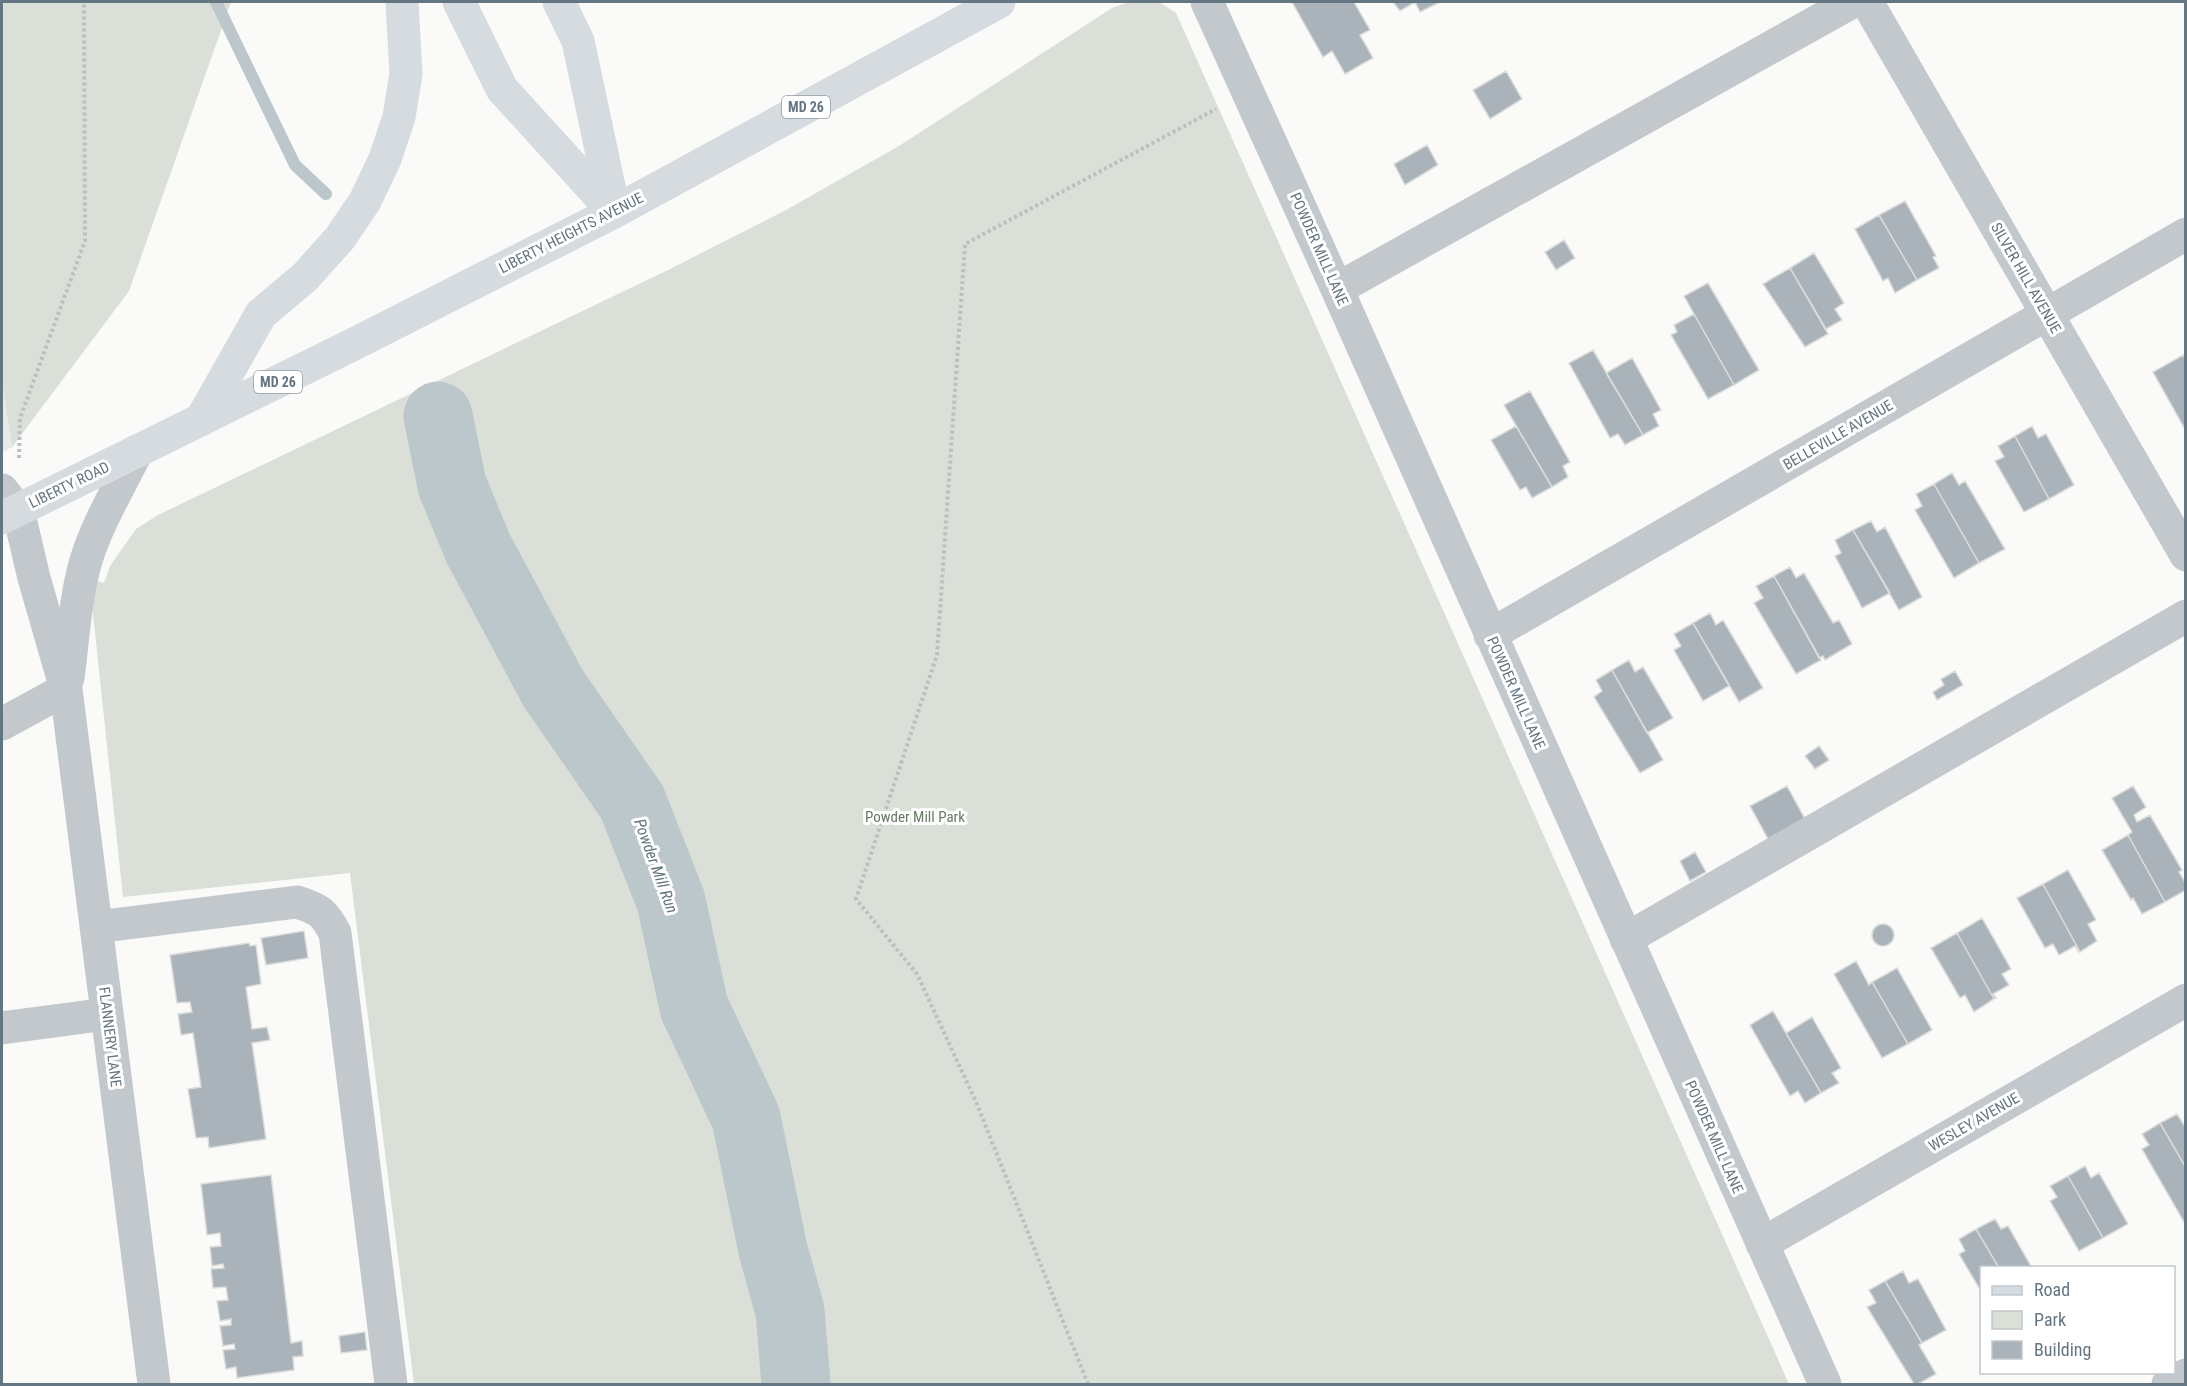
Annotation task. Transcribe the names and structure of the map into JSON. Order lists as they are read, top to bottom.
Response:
{
  "streets": {
    "main road": ["MD 26", "LIBERTY HEIGHTS AVENUE", "LIBERTY ROAD"],
    "street": [
      "POWDER MILL LANE",
      "SILVER HILL AVENUE",
      "BELLEVILLE AVENUE",
      "FLANNERY LANE",
      "WESLEY AVENUE"
    ]
  },
  "crossings": [
    ["LIBERTY HEIGHTS AVENUE", "LIBERTY ROAD"],
    ["LIBERTY HEIGHTS AVENUE", "FLANNERY LANE"],
    ["POWDER MILL LANE", "BELLEVILLE AVENUE"],
    ["POWDER MILL LANE", "WESLEY AVENUE"],
    ["SILVER HILL AVENUE", "BELLEVILLE AVENUE"],
    ["LIBERTY ROAD", "FLANNERY LANE"]
  ],
  "water": ["Powder Mill Run"],
  "parks": ["Powder Mill Park"],
  "legend": ["Road", "Park", "Building"]
}
